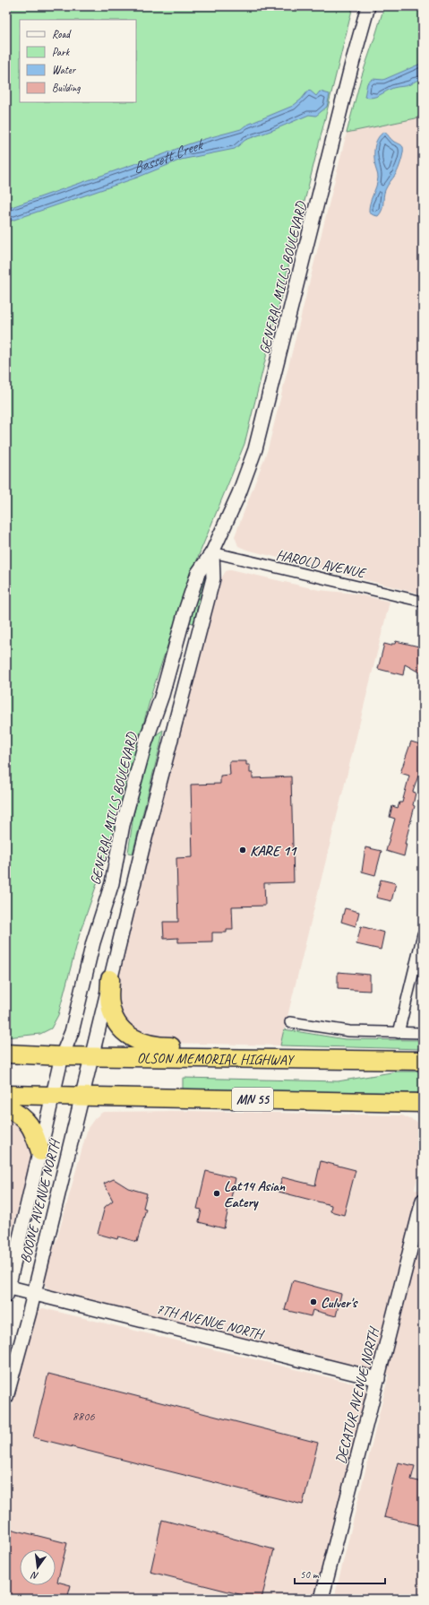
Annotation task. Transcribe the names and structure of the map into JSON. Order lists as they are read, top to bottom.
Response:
{
  "streets": {
    "highway": ["OLSON MEMORIAL HIGHWAY", "MN 55"],
    "street": [
      "GENERAL MILLS BOULEVARD",
      "HAROLD AVENUE",
      "BOONE AVENUE NORTH",
      "7TH AVENUE NORTH",
      "DECATUR AVENUE NORTH"
    ]
  },
  "crossings": [
    ["GENERAL MILLS BOULEVARD", "HAROLD AVENUE"],
    ["GENERAL MILLS BOULEVARD", "OLSON MEMORIAL HIGHWAY"],
    ["GENERAL MILLS BOULEVARD", "BOONE AVENUE NORTH"],
    ["OLSON MEMORIAL HIGHWAY", "BOONE AVENUE NORTH"],
    ["MN 55", "BOONE AVENUE NORTH"],
    ["BOONE AVENUE NORTH", "7TH AVENUE NORTH"],
    ["7TH AVENUE NORTH", "DECATUR AVENUE NORTH"]
  ],
  "water": ["Bassett Creek"],
  "places": ["KARE 11", "Lat14 Asian Eatery", "Culver's"],
  "house_numbers": ["8806"],
  "legend": [
    "Road",
    "Park",
    "Water",
    "Building"
  ],
  "scale_bar": "50 m",
  "north": "bottom"
}
